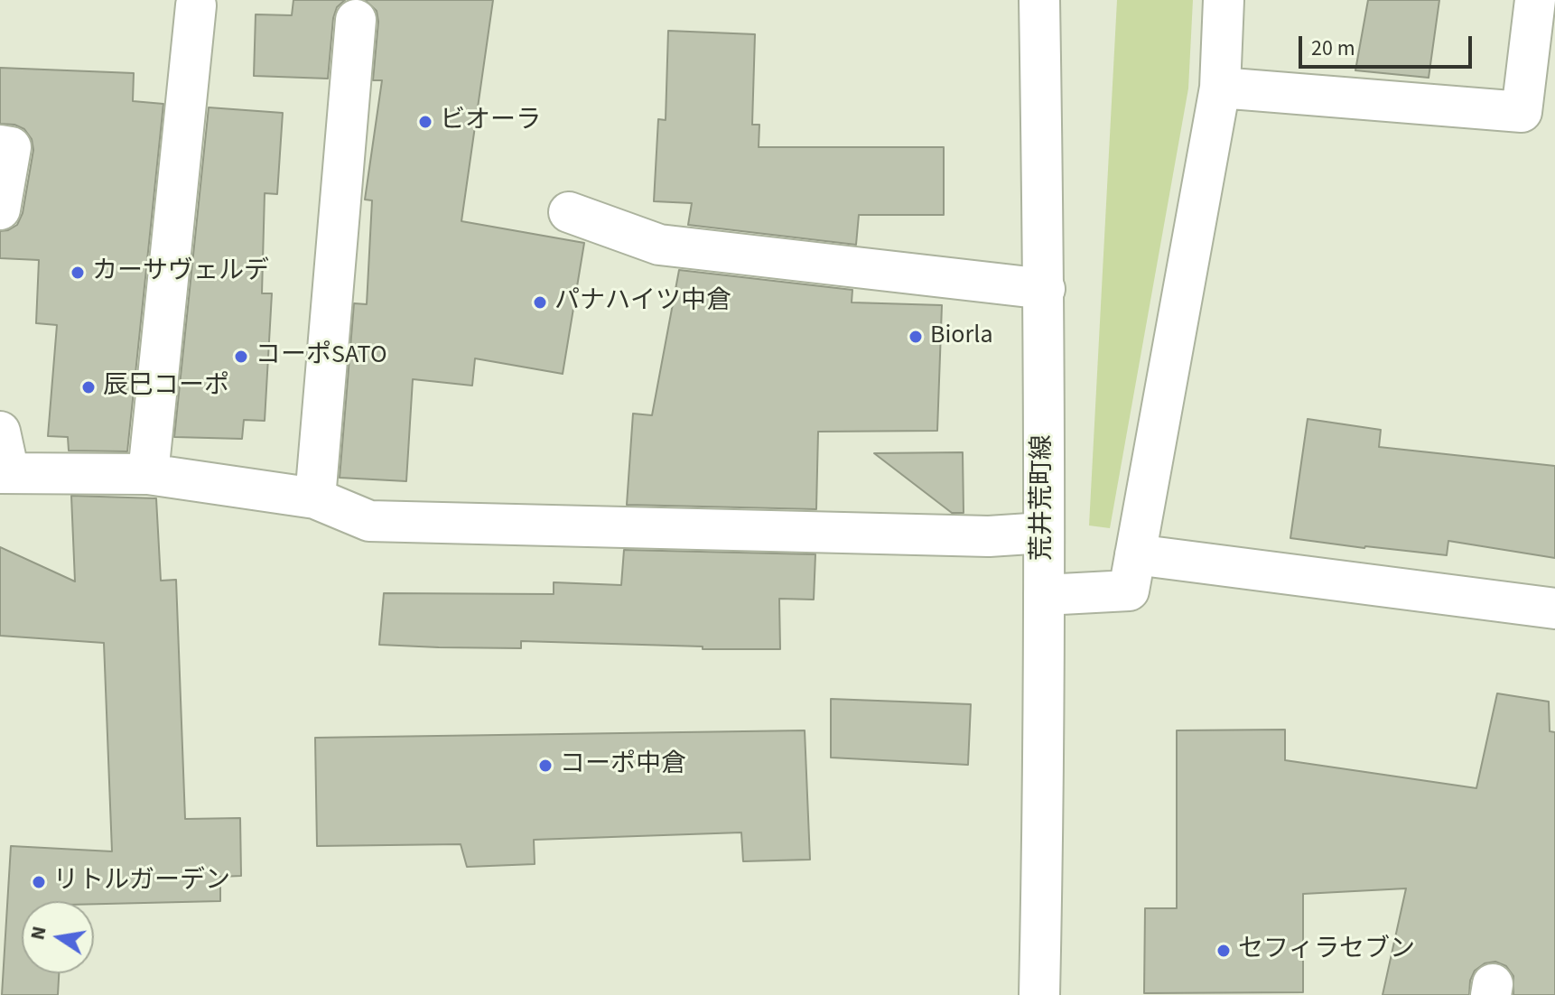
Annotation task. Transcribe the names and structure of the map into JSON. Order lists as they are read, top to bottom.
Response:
{
  "streets": {
    "street": ["荒井荒町線"]
  },
  "places": [
    "ビオーラ",
    "カーサヴェルデ",
    "パナハイツ中倉",
    "Biorla",
    "コーポSATO",
    "辰巳コーポ",
    "コーポ中倉",
    "リトルガーデン",
    "セフィラセブン"
  ],
  "scale_bar": "20 m",
  "north": "left"
}
